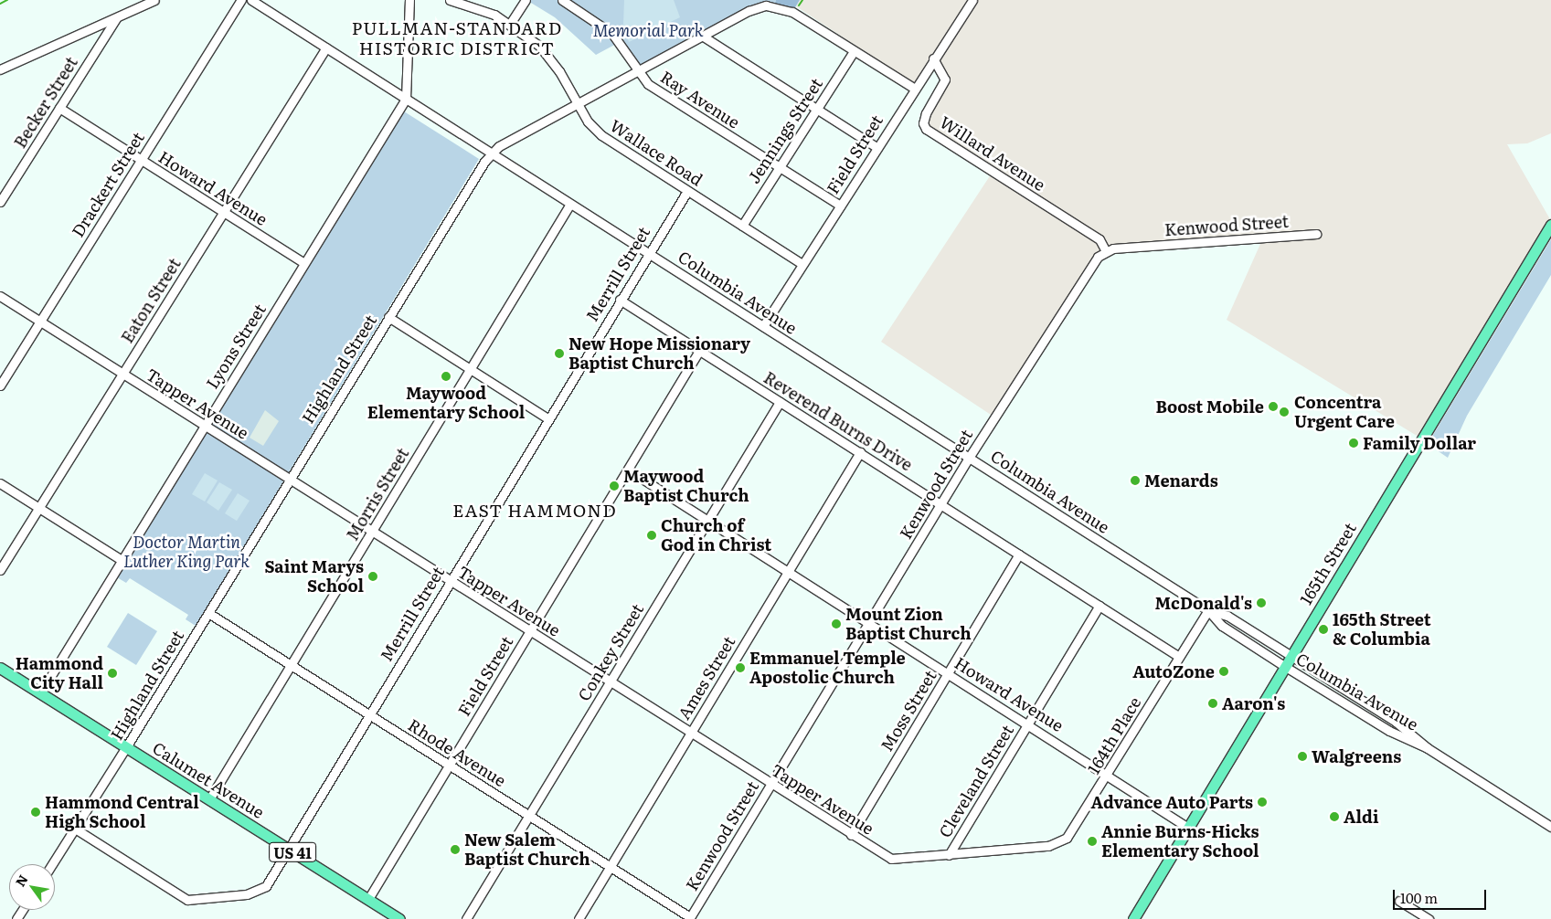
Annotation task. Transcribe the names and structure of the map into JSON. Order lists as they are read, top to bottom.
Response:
{
  "streets": {
    "main road": ["165th Street", "Calumet Avenue", "US 41"],
    "street": [
      "Ray Avenue",
      "Becker Street",
      "Jennings Street",
      "Wallace Road",
      "Willard Avenue",
      "Field Street",
      "Drackert Street",
      "Howard Avenue",
      "Kenwood Street",
      "Merrill Street",
      "Columbia Avenue",
      "Eaton Street",
      "Lyons Street",
      "Highland Street",
      "Tapper Avenue",
      "Reverend Burns Drive",
      "Morris Street",
      "Conkey Street",
      "Ames Street",
      "Moss Street",
      "164th Place",
      "Rhode Avenue",
      "Cleveland Street"
    ]
  },
  "crossings": [
    ["Ray Avenue", "Jennings Street"],
    ["Ray Avenue", "Field Street"],
    ["Ray Avenue", "Highland Street"],
    ["Becker Street", "Howard Avenue"],
    ["Jennings Street", "Wallace Road"],
    ["Jennings Street", "Highland Street"],
    ["Wallace Road", "Field Street"],
    ["Wallace Road", "Merrill Street"],
    ["Wallace Road", "Highland Street"],
    ["Willard Avenue", "Field Street"],
    ["Willard Avenue", "Kenwood Street"],
    ["Field Street", "Howard Avenue"],
    ["Field Street", "Columbia Avenue"],
    ["Field Street", "Tapper Avenue"],
    ["Field Street", "Reverend Burns Drive"],
    ["Field Street", "Rhode Avenue"],
    ["Field Street", "Calumet Avenue"],
    ["Drackert Street", "Howard Avenue"],
    ["Drackert Street", "Tapper Avenue"],
    ["Howard Avenue", "Kenwood Street"],
    ["Howard Avenue", "Eaton Street"],
    ["Howard Avenue", "Lyons Street"],
    ["Howard Avenue", "165th Street"],
    ["Howard Avenue", "Conkey Street"],
    ["Howard Avenue", "Ames Street"],
    ["Howard Avenue", "Moss Street"],
    ["Howard Avenue", "164th Place"],
    ["Howard Avenue", "Cleveland Street"],
    ["Kenwood Street", "Columbia Avenue"],
    ["Kenwood Street", "Tapper Avenue"],
    ["Kenwood Street", "Reverend Burns Drive"],
    ["Kenwood Street", "Rhode Avenue"],
    ["Merrill Street", "Columbia Avenue"],
    ["Merrill Street", "Highland Street"],
    ["Merrill Street", "Tapper Avenue"],
    ["Merrill Street", "Reverend Burns Drive"],
    ["Merrill Street", "Rhode Avenue"],
    ["Merrill Street", "Calumet Avenue"],
    ["Columbia Avenue", "Eaton Street"],
    ["Columbia Avenue", "Lyons Street"],
    ["Columbia Avenue", "Highland Street"],
    ["Columbia Avenue", "Morris Street"],
    ["Columbia Avenue", "165th Street"],
    ["Columbia Avenue", "164th Place"],
    ["Eaton Street", "Tapper Avenue"],
    ["Lyons Street", "Tapper Avenue"],
    ["Lyons Street", "Calumet Avenue"],
    ["Highland Street", "Tapper Avenue"],
    ["Highland Street", "Rhode Avenue"],
    ["Highland Street", "Calumet Avenue"],
    ["Tapper Avenue", "Morris Street"],
    ["Tapper Avenue", "Conkey Street"],
    ["Tapper Avenue", "Ames Street"],
    ["Tapper Avenue", "Moss Street"],
    ["Tapper Avenue", "164th Place"],
    ["Tapper Avenue", "Cleveland Street"],
    ["Reverend Burns Drive", "Conkey Street"],
    ["Reverend Burns Drive", "Ames Street"],
    ["Reverend Burns Drive", "Moss Street"],
    ["Reverend Burns Drive", "164th Place"],
    ["Reverend Burns Drive", "Cleveland Street"],
    ["Morris Street", "Rhode Avenue"],
    ["Morris Street", "Calumet Avenue"],
    ["Conkey Street", "Rhode Avenue"],
    ["Ames Street", "Rhode Avenue"]
  ],
  "districts": ["PULLMAN-STANDARD HISTORIC DISTRICT", "EAST HAMMOND"],
  "parks": ["Memorial Park", "Doctor Martin Luther King Park"],
  "places": [
    "New Hope Missionary Baptist Church",
    "Maywood Elementary School",
    "Boost Mobile",
    "Concentra Urgent Care",
    "Family Dollar",
    "Menards",
    "Maywood Baptist Church",
    "Church of God in Christ",
    "Saint Marys School",
    "McDonald's",
    "Mount Zion Baptist Church",
    "165th Street & Columbia",
    "Emmanuel Temple Apostolic Church",
    "AutoZone",
    "Hammond City Hall",
    "Aaron's",
    "Walgreens",
    "Advance Auto Parts",
    "Hammond Central High School",
    "Aldi",
    "Annie Burns-Hicks Elementary School",
    "New Salem Baptist Church"
  ],
  "scale_bar": "100 m",
  "north": "top left"
}
